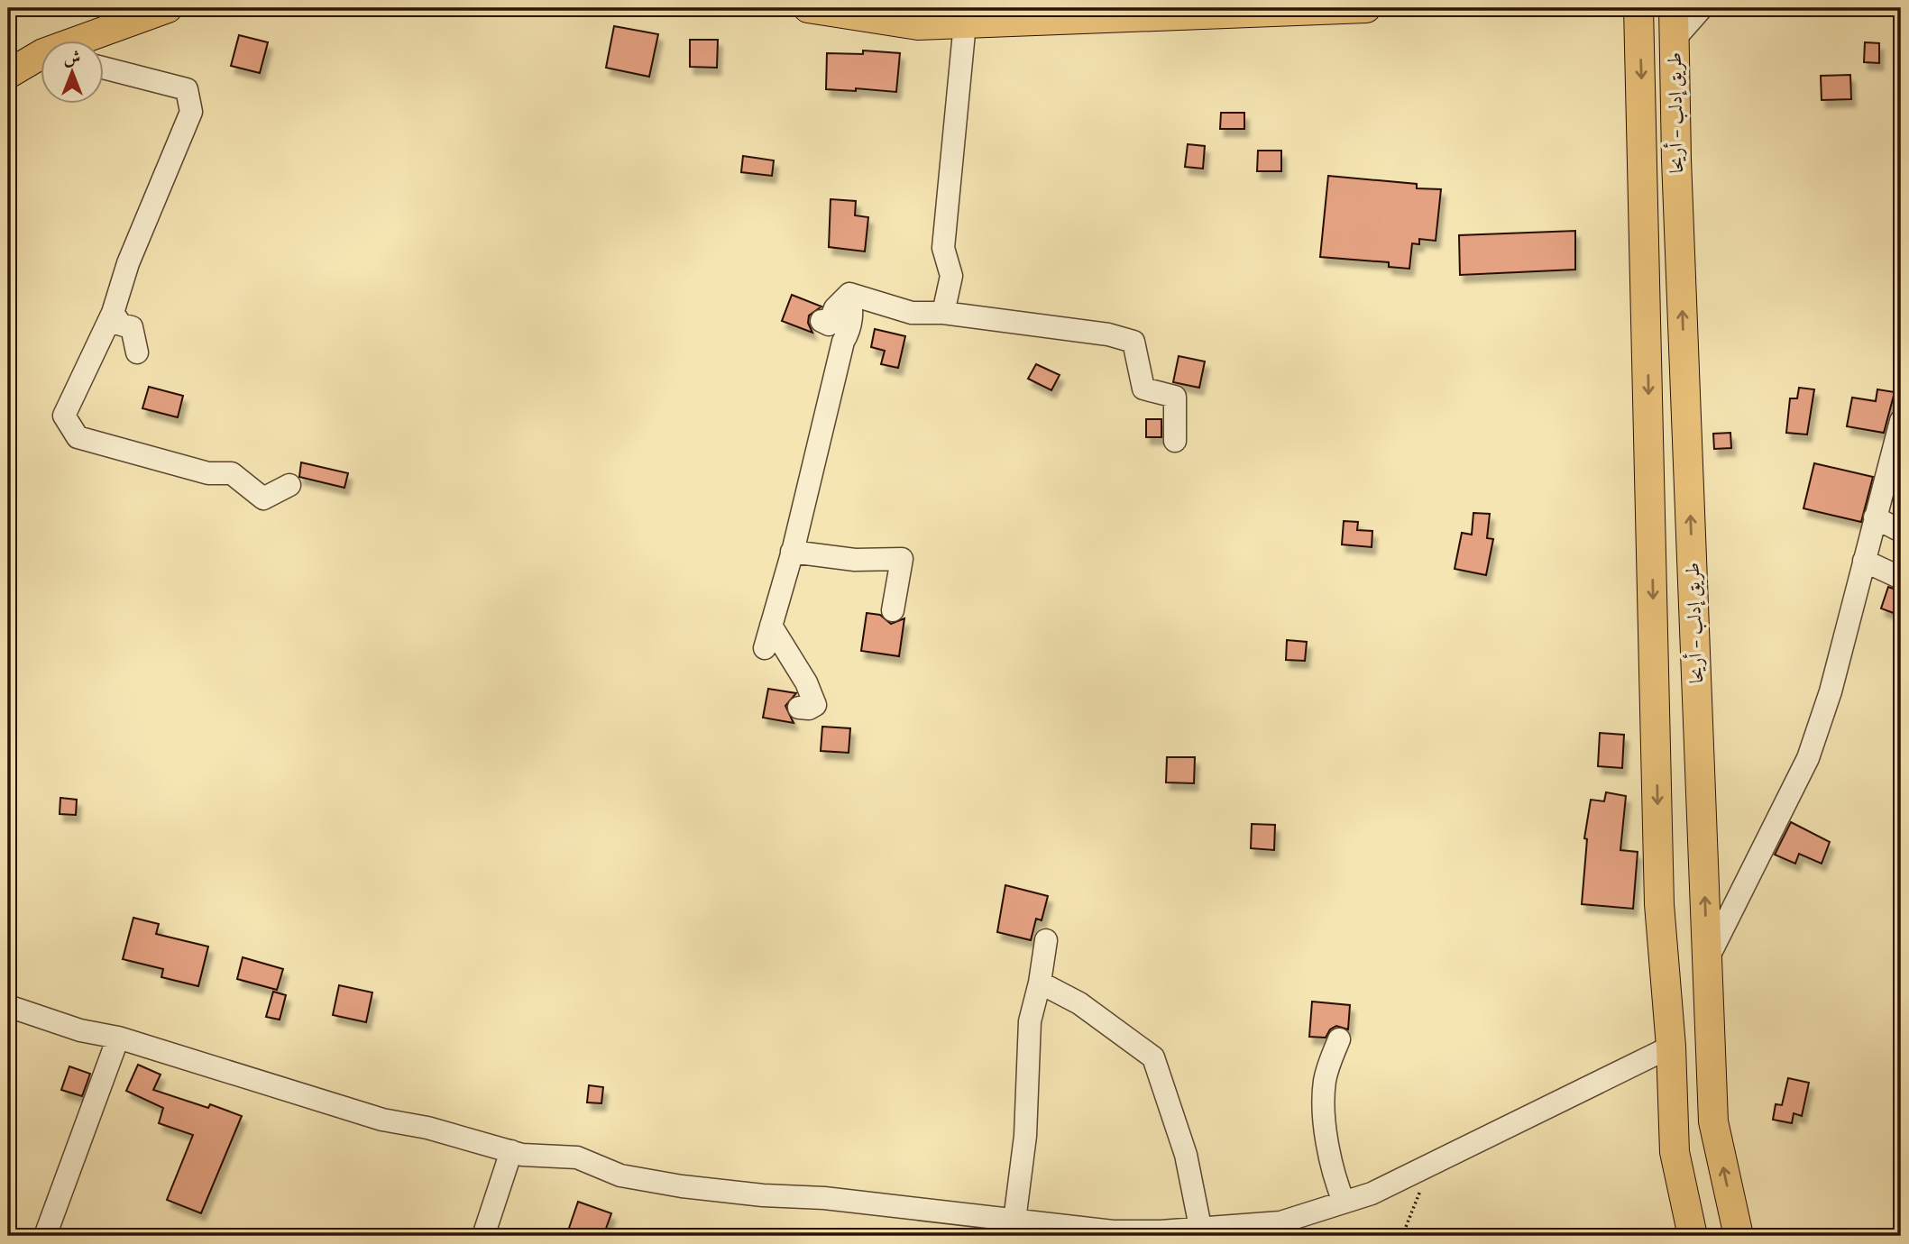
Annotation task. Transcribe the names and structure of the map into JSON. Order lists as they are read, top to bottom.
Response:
{
  "streets": {
    "main road": ["طريق إدلب - أريحا"]
  },
  "north": "top"
}
